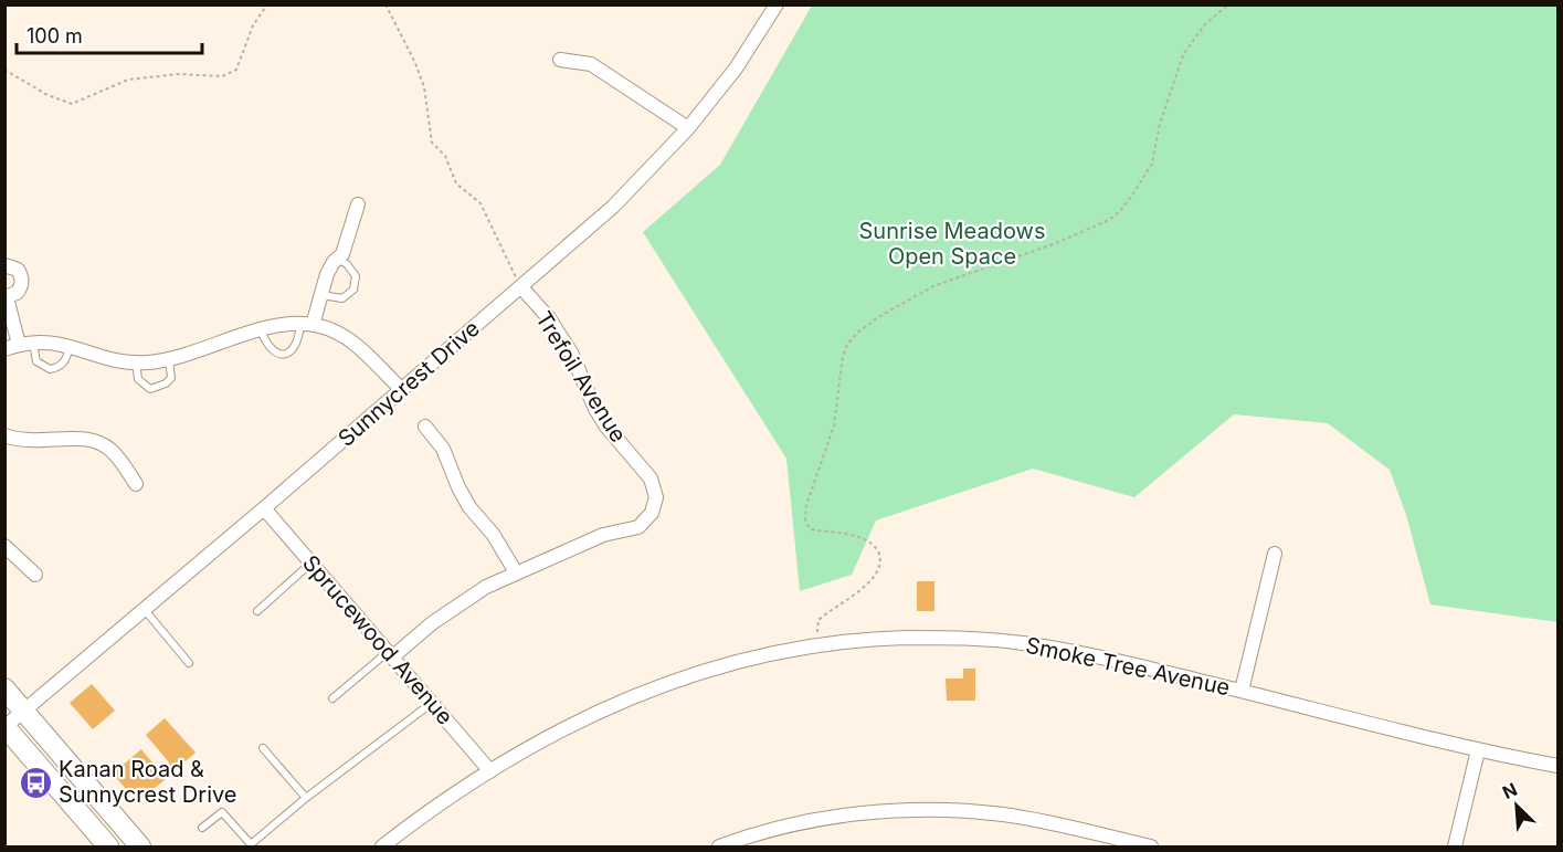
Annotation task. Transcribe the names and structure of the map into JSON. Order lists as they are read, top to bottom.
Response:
{
  "streets": {
    "street": [
      "Trefoil Avenue",
      "Sunnycrest Drive",
      "Sprucewood Avenue",
      "Smoke Tree Avenue"
    ]
  },
  "crossings": [
    ["Trefoil Avenue", "Sunnycrest Drive"],
    ["Sunnycrest Drive", "Sprucewood Avenue"],
    ["Sprucewood Avenue", "Smoke Tree Avenue"]
  ],
  "parks": ["Sunrise Meadows Open Space"],
  "places": {
    "bus stop": ["Kanan Road & Sunnycrest Drive"]
  },
  "scale_bar": "100 m",
  "north": "top left"
}
